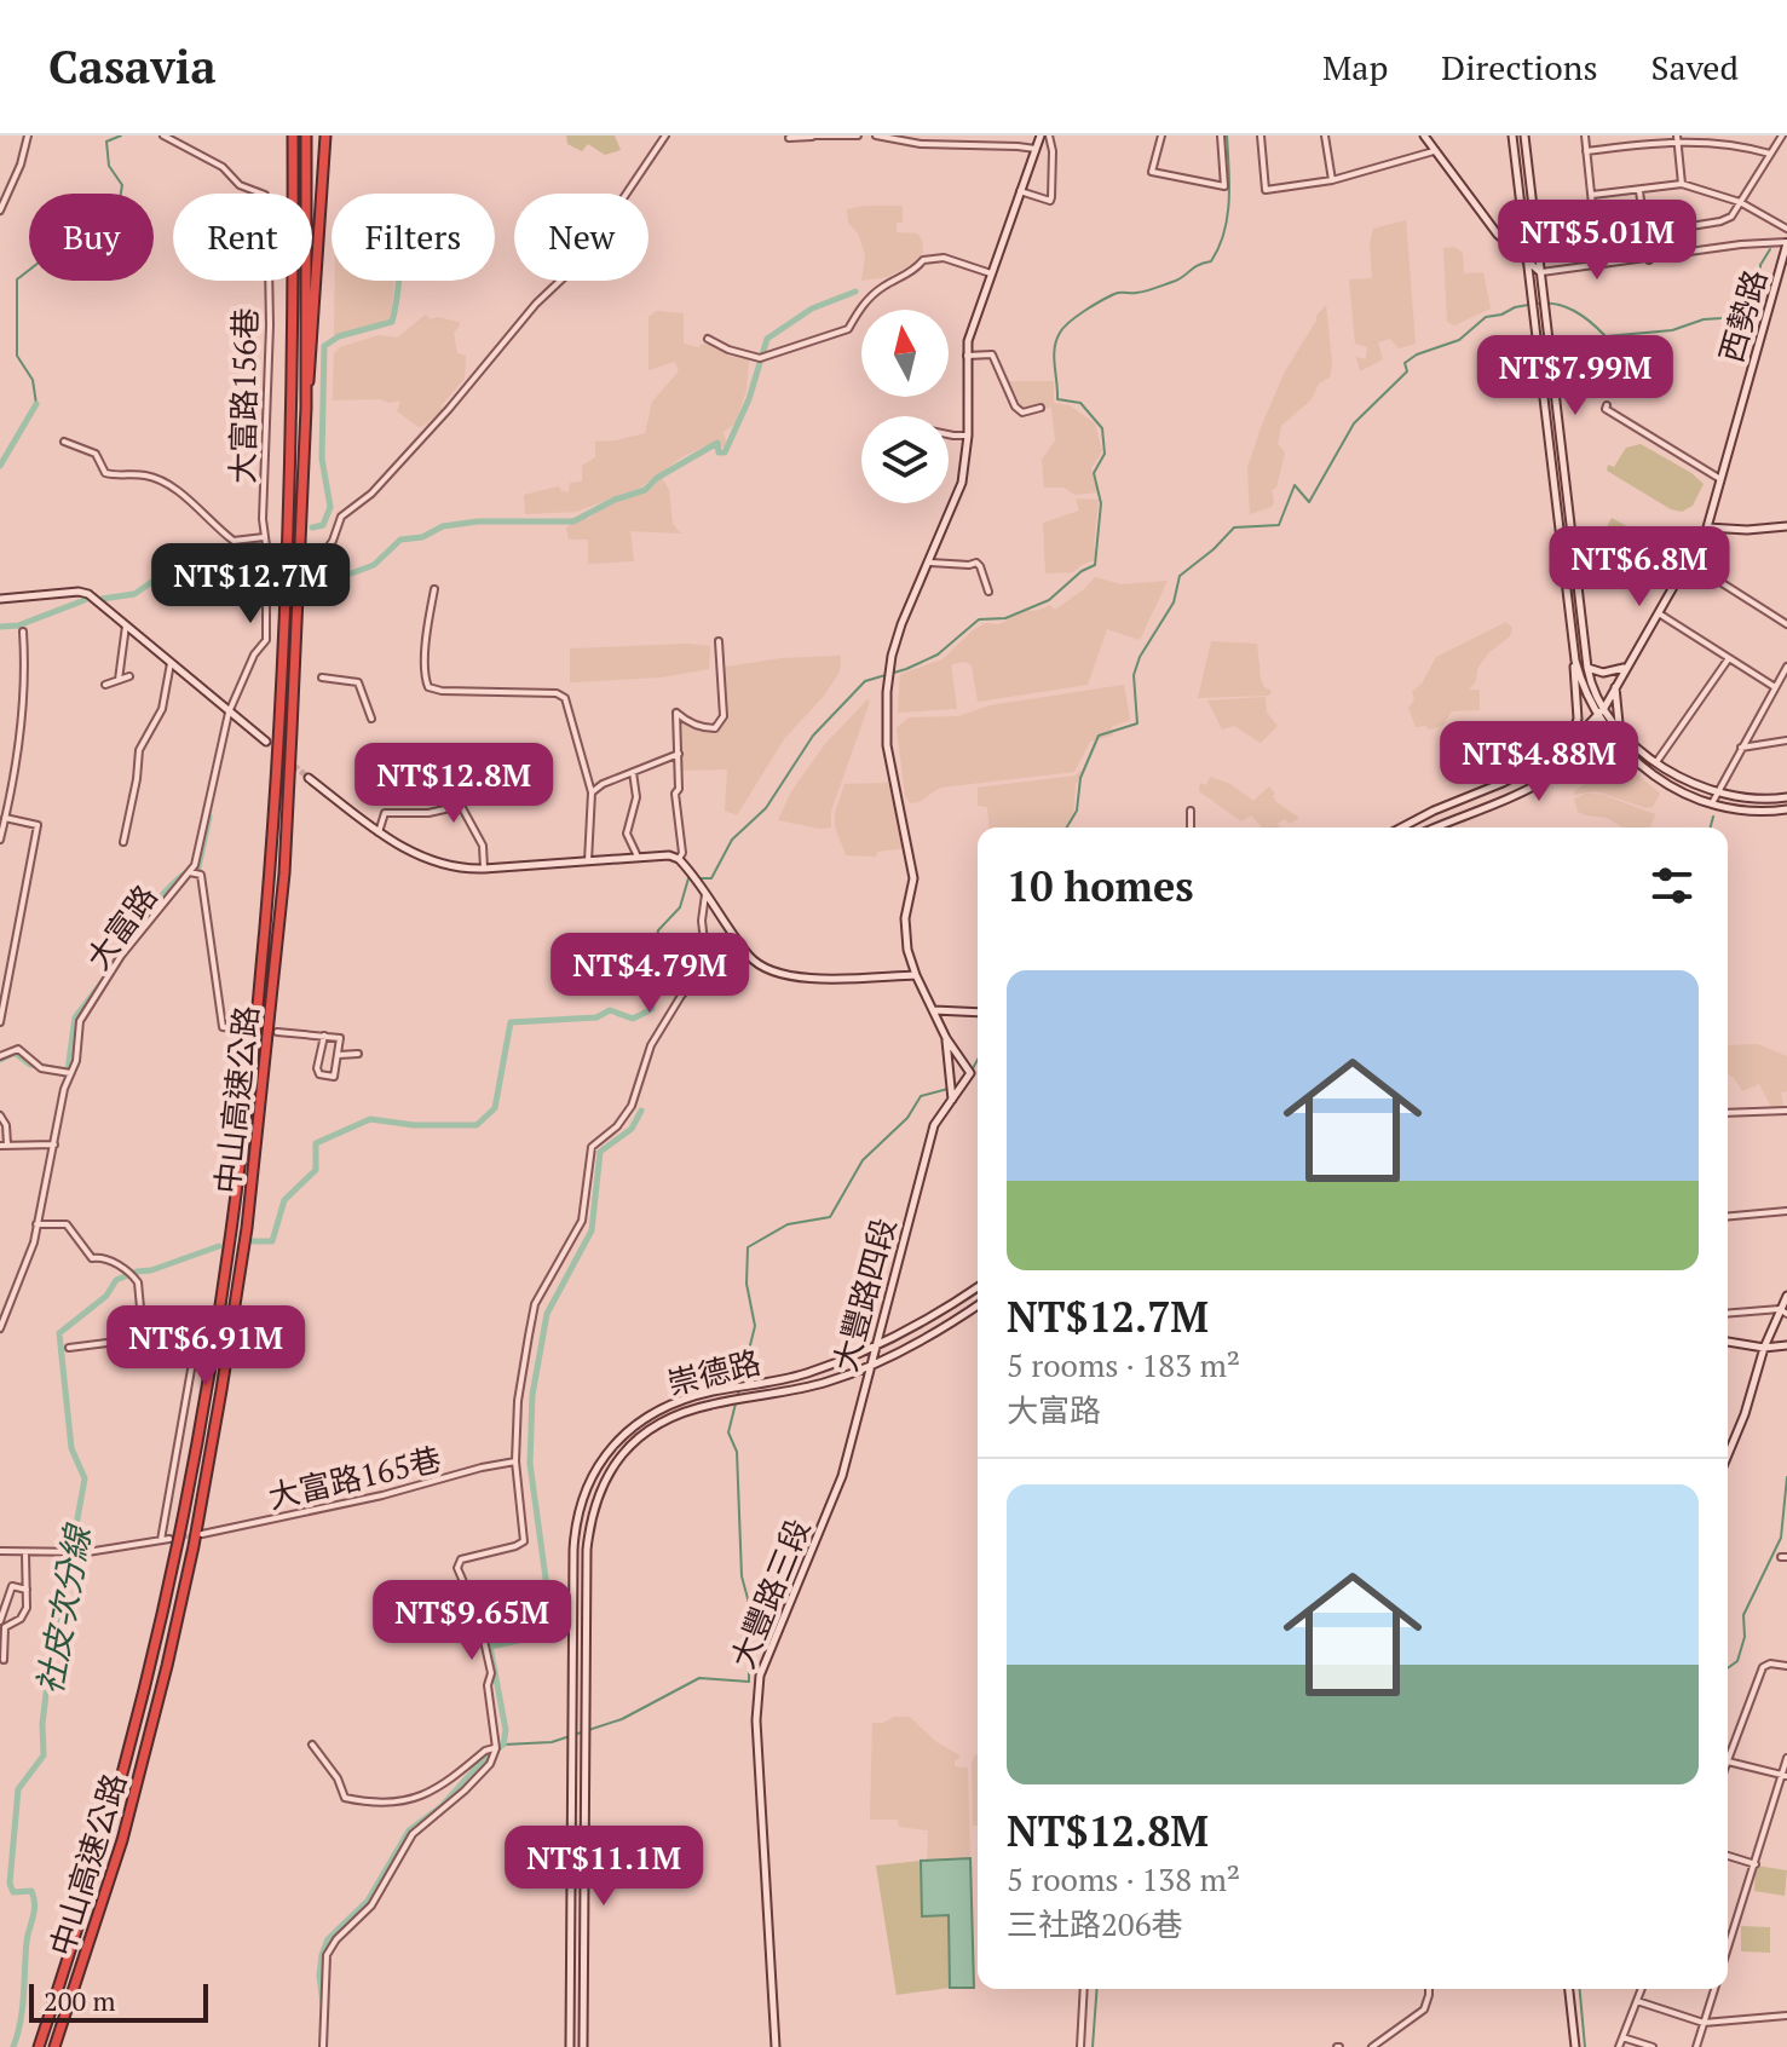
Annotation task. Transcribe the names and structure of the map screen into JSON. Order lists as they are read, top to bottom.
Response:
{
  "streets": {
    "highway": ["中山高速公路"],
    "street": [
      "西勢路",
      "大富路156巷",
      "大富路",
      "大豐路四段",
      "崇德路",
      "大富路165巷",
      "大豐路三段"
    ]
  },
  "crossings": [
    ["大富路156巷", "大富路"],
    ["大豐路四段", "崇德路"],
    ["大豐路四段", "大豐路三段"]
  ],
  "water": ["社皮次分線"],
  "scale_bar": "200 m",
  "north": "top",
  "page": {
    "header": "Casavia",
    "nav": ["Map", "Directions", "Saved"],
    "chip": [
      "Buy",
      "Rent",
      "Filters",
      "New"
    ],
    "price": [
      "NT$5.01M",
      "NT$7.99M",
      "NT$6.8M",
      "NT$12.7M",
      "NT$4.88M",
      "NT$12.8M",
      "NT$4.79M",
      "NT$6.91M",
      "NT$9.65M",
      "NT$11.1M"
    ],
    "heading": "10 homes",
    "list": [
      {
        "name": "NT$12.7M",
        "note": "5 rooms · 183 m² · 大富路"
      },
      {
        "name": "NT$12.8M",
        "note": "5 rooms · 138 m² · 三社路206巷"
      }
    ],
    "scale": "200 m"
  }
}
